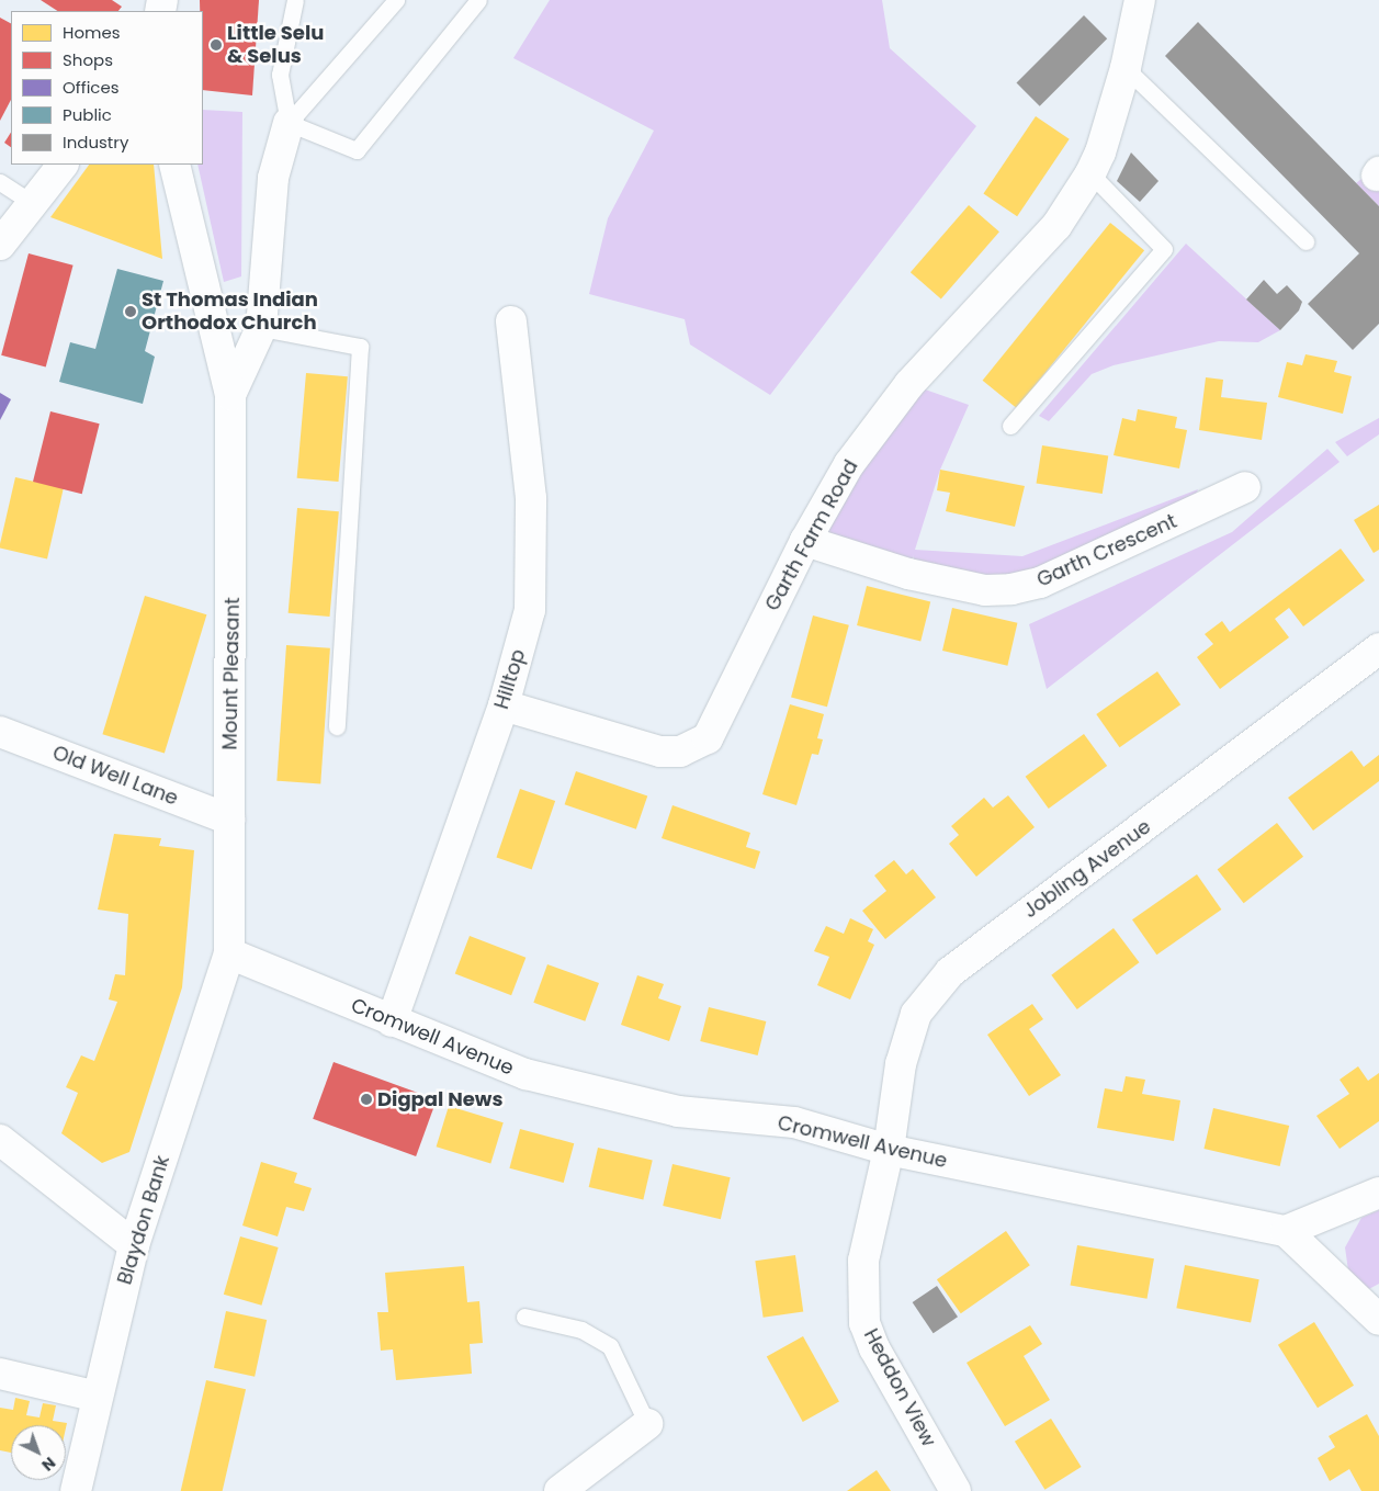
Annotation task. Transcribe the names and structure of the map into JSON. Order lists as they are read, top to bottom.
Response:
{
  "streets": {
    "street": [
      "Garth Farm Road",
      "Garth Crescent",
      "Mount Pleasant",
      "Hilltop",
      "Old Well Lane",
      "Jobling Avenue",
      "Cromwell Avenue",
      "Blaydon Bank",
      "Heddon View"
    ]
  },
  "crossings": [
    ["Garth Farm Road", "Garth Crescent"],
    ["Garth Farm Road", "Hilltop"],
    ["Mount Pleasant", "Old Well Lane"],
    ["Mount Pleasant", "Cromwell Avenue"],
    ["Mount Pleasant", "Blaydon Bank"],
    ["Hilltop", "Cromwell Avenue"],
    ["Jobling Avenue", "Cromwell Avenue"],
    ["Jobling Avenue", "Heddon View"],
    ["Cromwell Avenue", "Blaydon Bank"],
    ["Cromwell Avenue", "Heddon View"]
  ],
  "places": ["Little Selu & Selus", "St Thomas Indian Orthodox Church", "Digpal News"],
  "legend": [
    "Homes",
    "Shops",
    "Offices",
    "Public",
    "Industry"
  ],
  "north": "bottom right"
}
